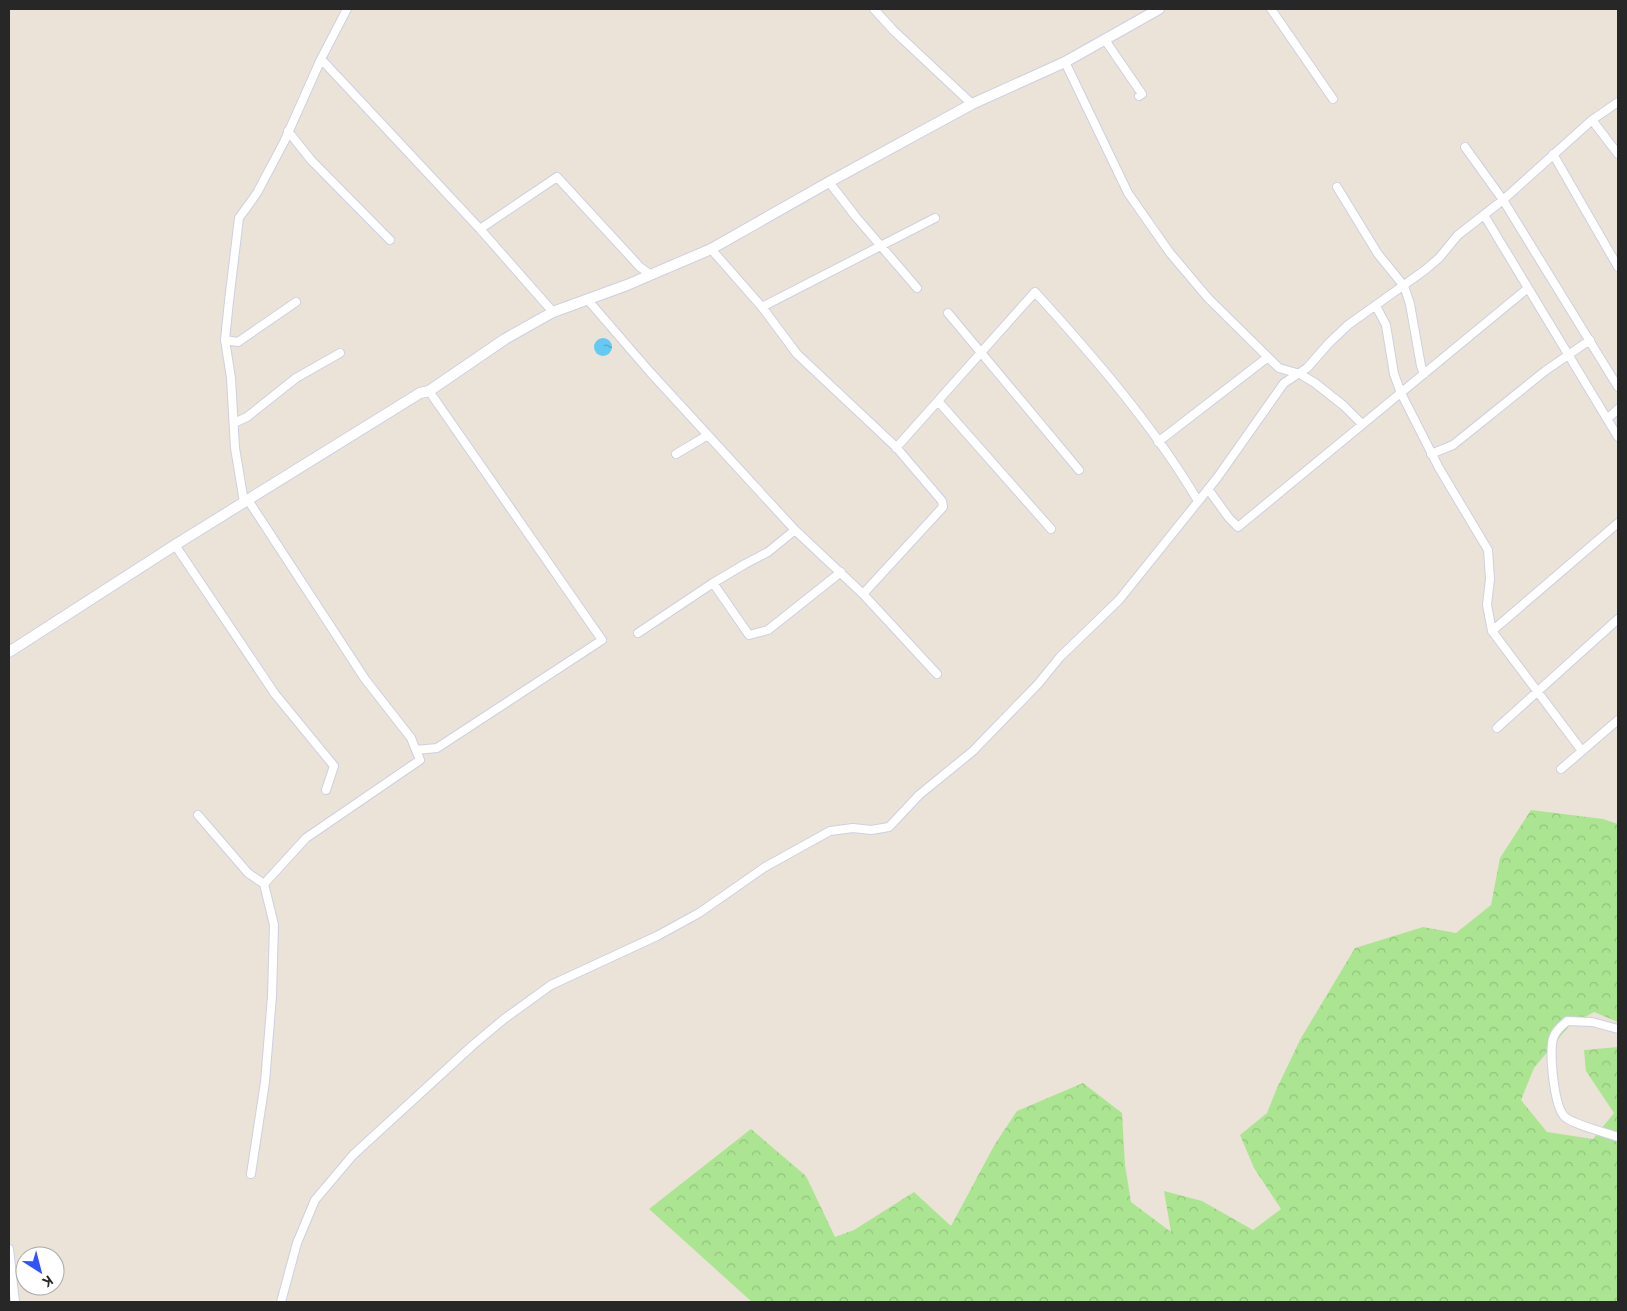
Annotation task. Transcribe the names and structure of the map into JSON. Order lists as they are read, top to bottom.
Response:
{
  "north": "bottom right"
}
